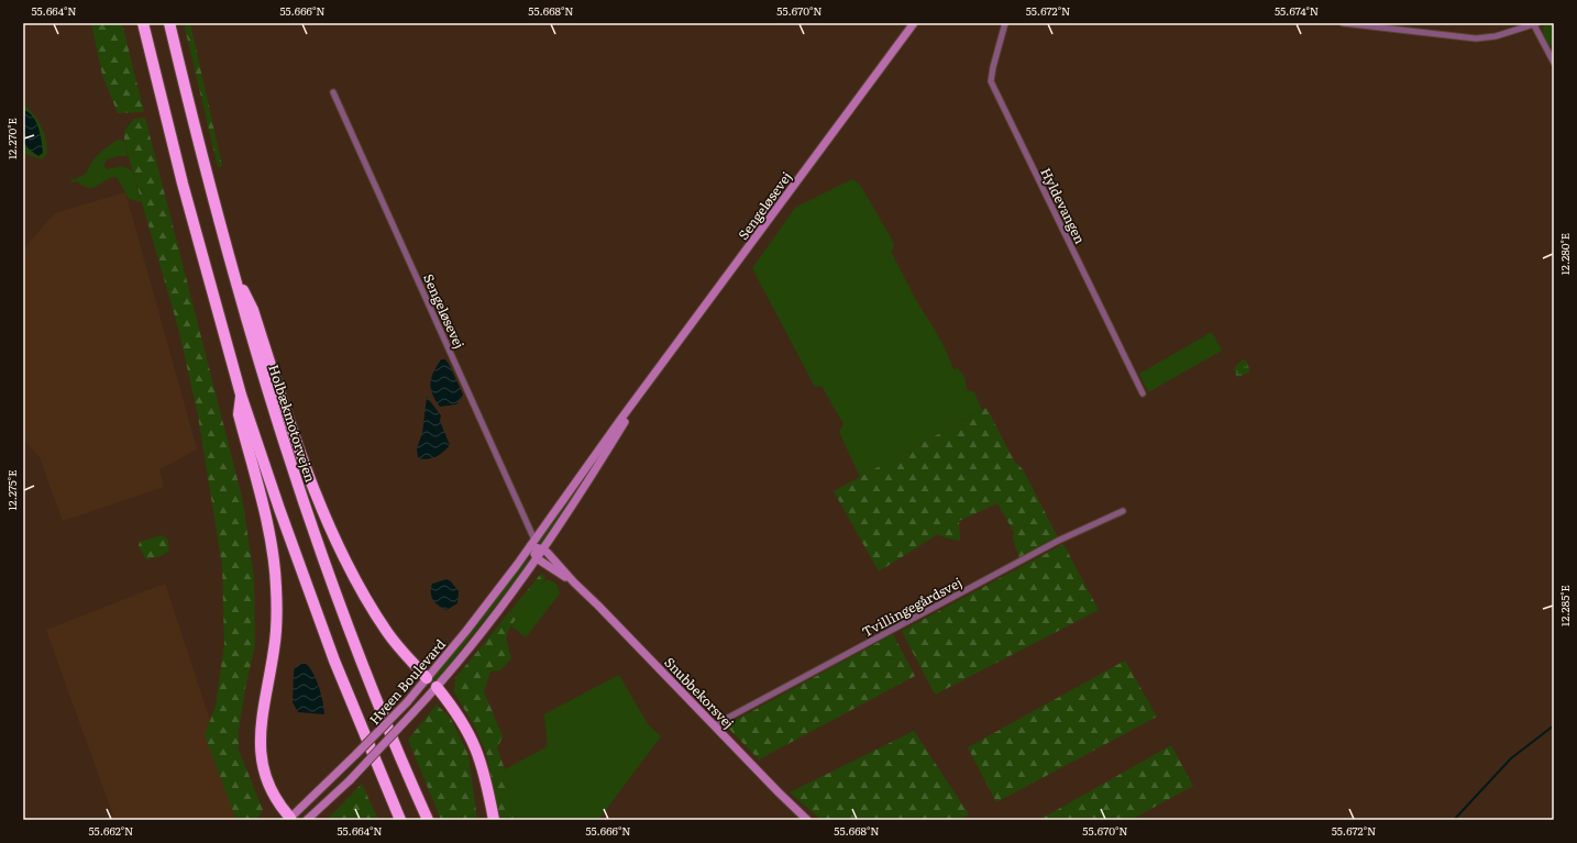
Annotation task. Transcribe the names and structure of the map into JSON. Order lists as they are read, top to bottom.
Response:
{
  "streets": {
    "highway": ["Holbækmotorvejen"],
    "street": [
      "Sengeløsevej",
      "Hyldevangen",
      "Tvillingegårdsvej",
      "Hveen Boulevard",
      "Snubbekorsvej"
    ]
  },
  "crossings": [
    ["Sengeløsevej", "Hveen Boulevard"],
    ["Sengeløsevej", "Snubbekorsvej"],
    ["Tvillingegårdsvej", "Snubbekorsvej"],
    ["Hveen Boulevard", "Snubbekorsvej"]
  ],
  "coordinates": [
    "55.664°N",
    "55.666°N",
    "55.668°N",
    "55.670°N",
    "55.672°N",
    "55.674°N",
    "12.270°E",
    "12.280°E",
    "12.275°E",
    "12.285°E",
    "55.662°N"
  ]
}
